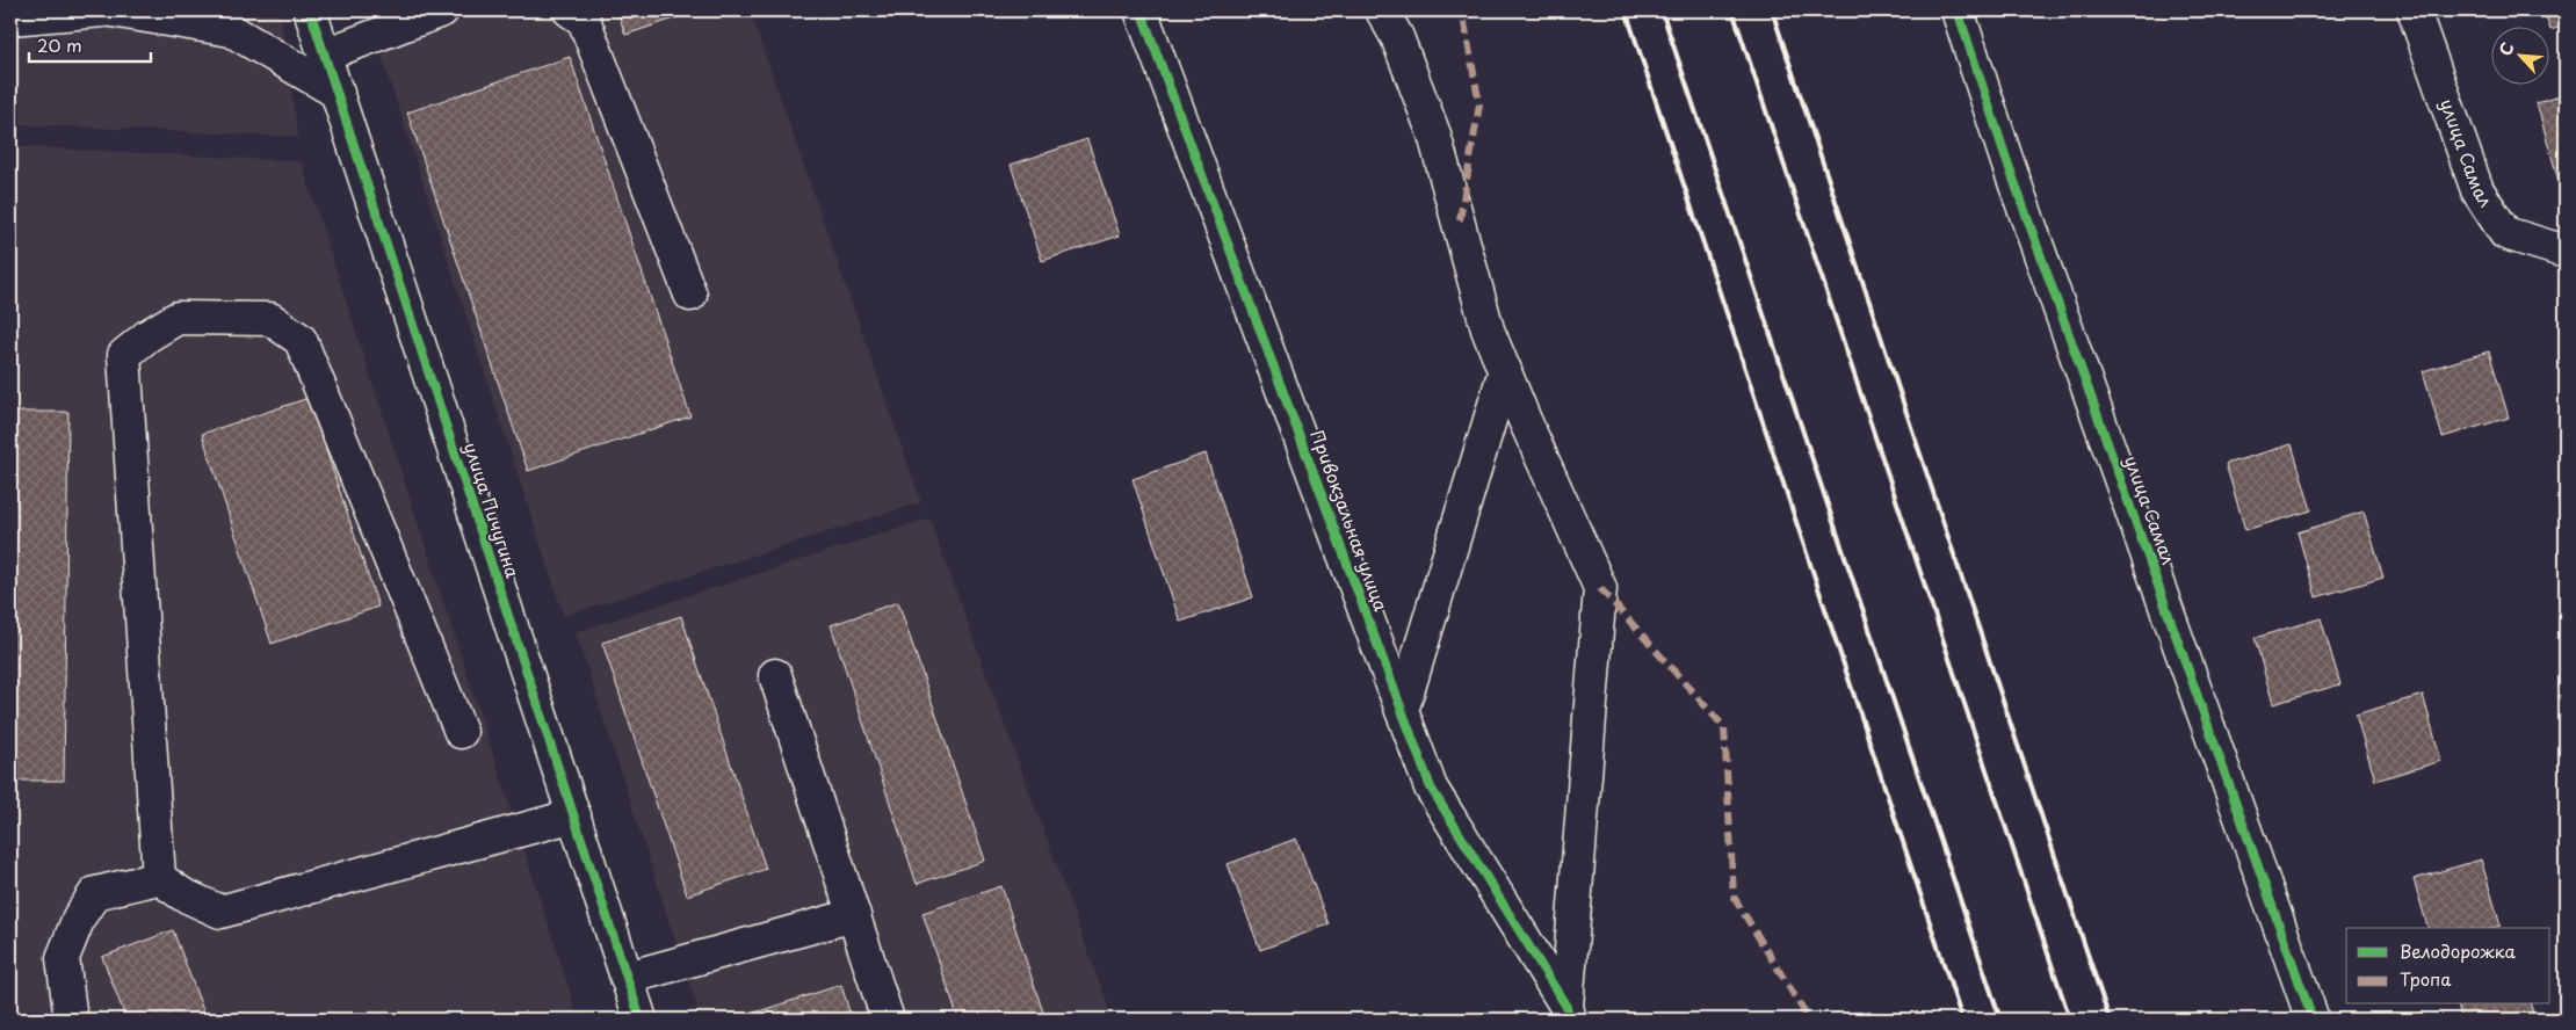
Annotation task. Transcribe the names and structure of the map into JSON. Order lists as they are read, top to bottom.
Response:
{
  "streets": {
    "street": ["улица Самал", "улица Пичугина", "Привокзальная улица"]
  },
  "legend": ["Велодорожка", "Тропа"],
  "scale_bar": "20 m",
  "north": "top left"
}
